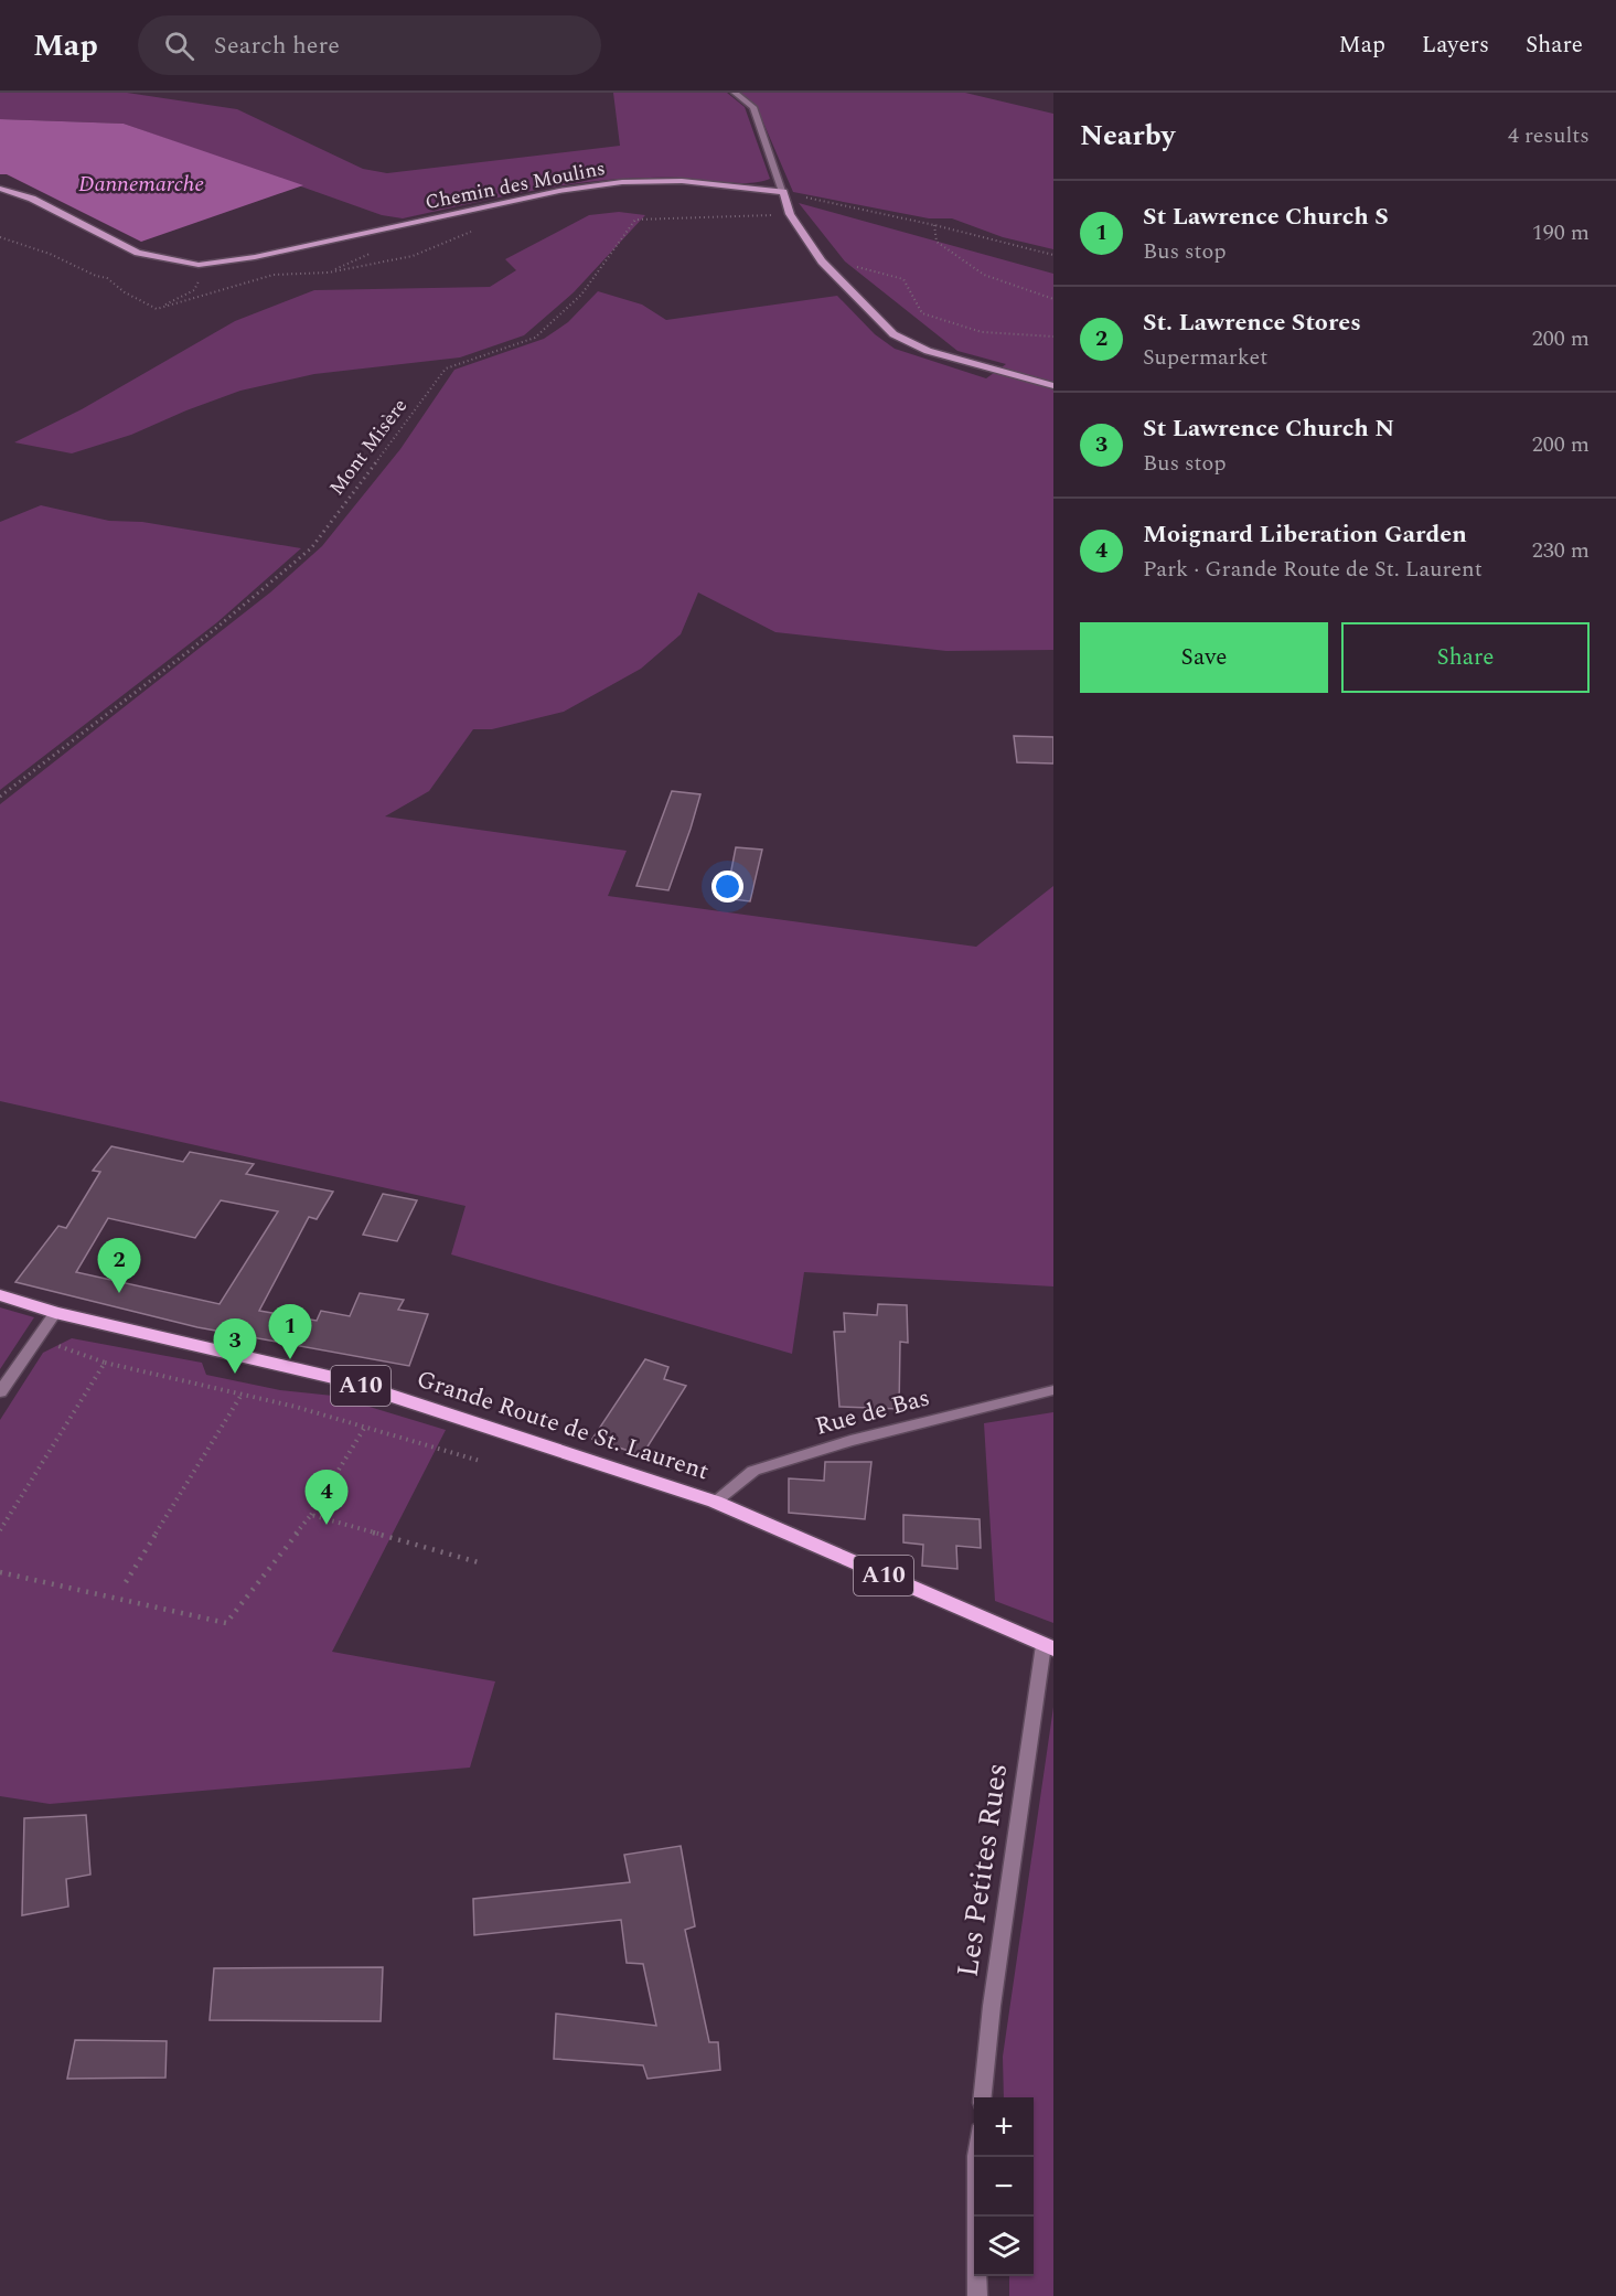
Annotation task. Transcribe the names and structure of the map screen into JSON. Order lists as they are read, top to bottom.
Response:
{
  "streets": {
    "main road": ["A10", "Grande Route de St. Laurent"],
    "street": ["Chemin des Moulins", "Rue de Bas", "Les Petites Rues"],
    "path": ["Mont Misère"]
  },
  "crossings": [
    ["Rue de Bas", "Grande Route de St. Laurent"],
    ["Grande Route de St. Laurent", "Les Petites Rues"]
  ],
  "water": ["Dannemarche"],
  "page": {
    "header": "Map",
    "search": "Search here",
    "nav": ["Map", "Layers", "Share"],
    "heading": ["Nearby", "4 results"],
    "list": [
      {
        "mark": "1",
        "name": "St Lawrence Church S",
        "note": "Bus stop",
        "value": "190 m"
      },
      {
        "mark": "2",
        "name": "St. Lawrence Stores",
        "note": "Supermarket",
        "value": "200 m"
      },
      {
        "mark": "3",
        "name": "St Lawrence Church N",
        "note": "Bus stop",
        "value": "200 m"
      },
      {
        "mark": "4",
        "name": "Moignard Liberation Garden",
        "note": "Park · Grande Route de St. Laurent",
        "value": "230 m"
      }
    ],
    "buttons": ["Save", "Share"],
    "pins": [
      "2",
      "1",
      "3",
      "4"
    ],
    "map_buttons": ["+", "−"]
  }
}
